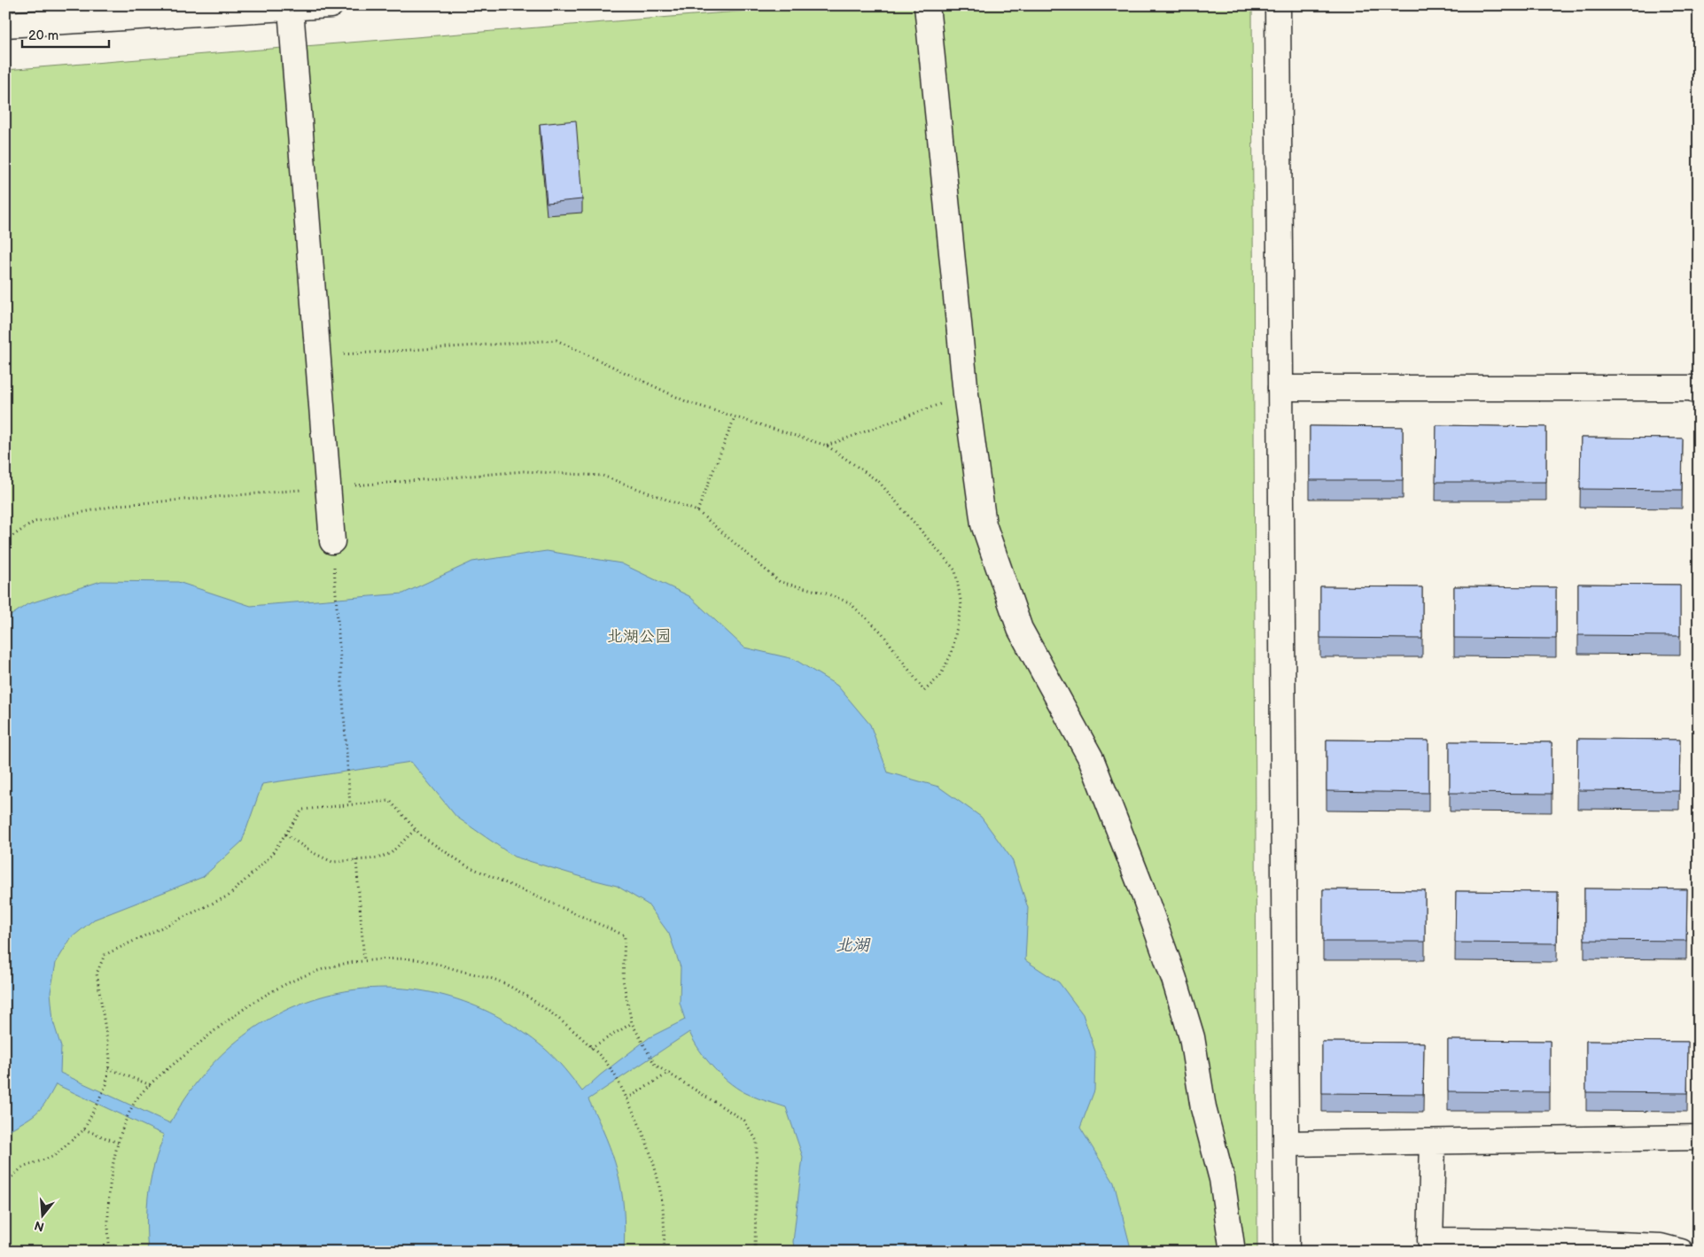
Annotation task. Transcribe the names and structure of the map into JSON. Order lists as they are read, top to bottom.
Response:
{
  "water": ["北湖"],
  "parks": ["北湖公园"],
  "scale_bar": "20 m",
  "north": "bottom"
}
